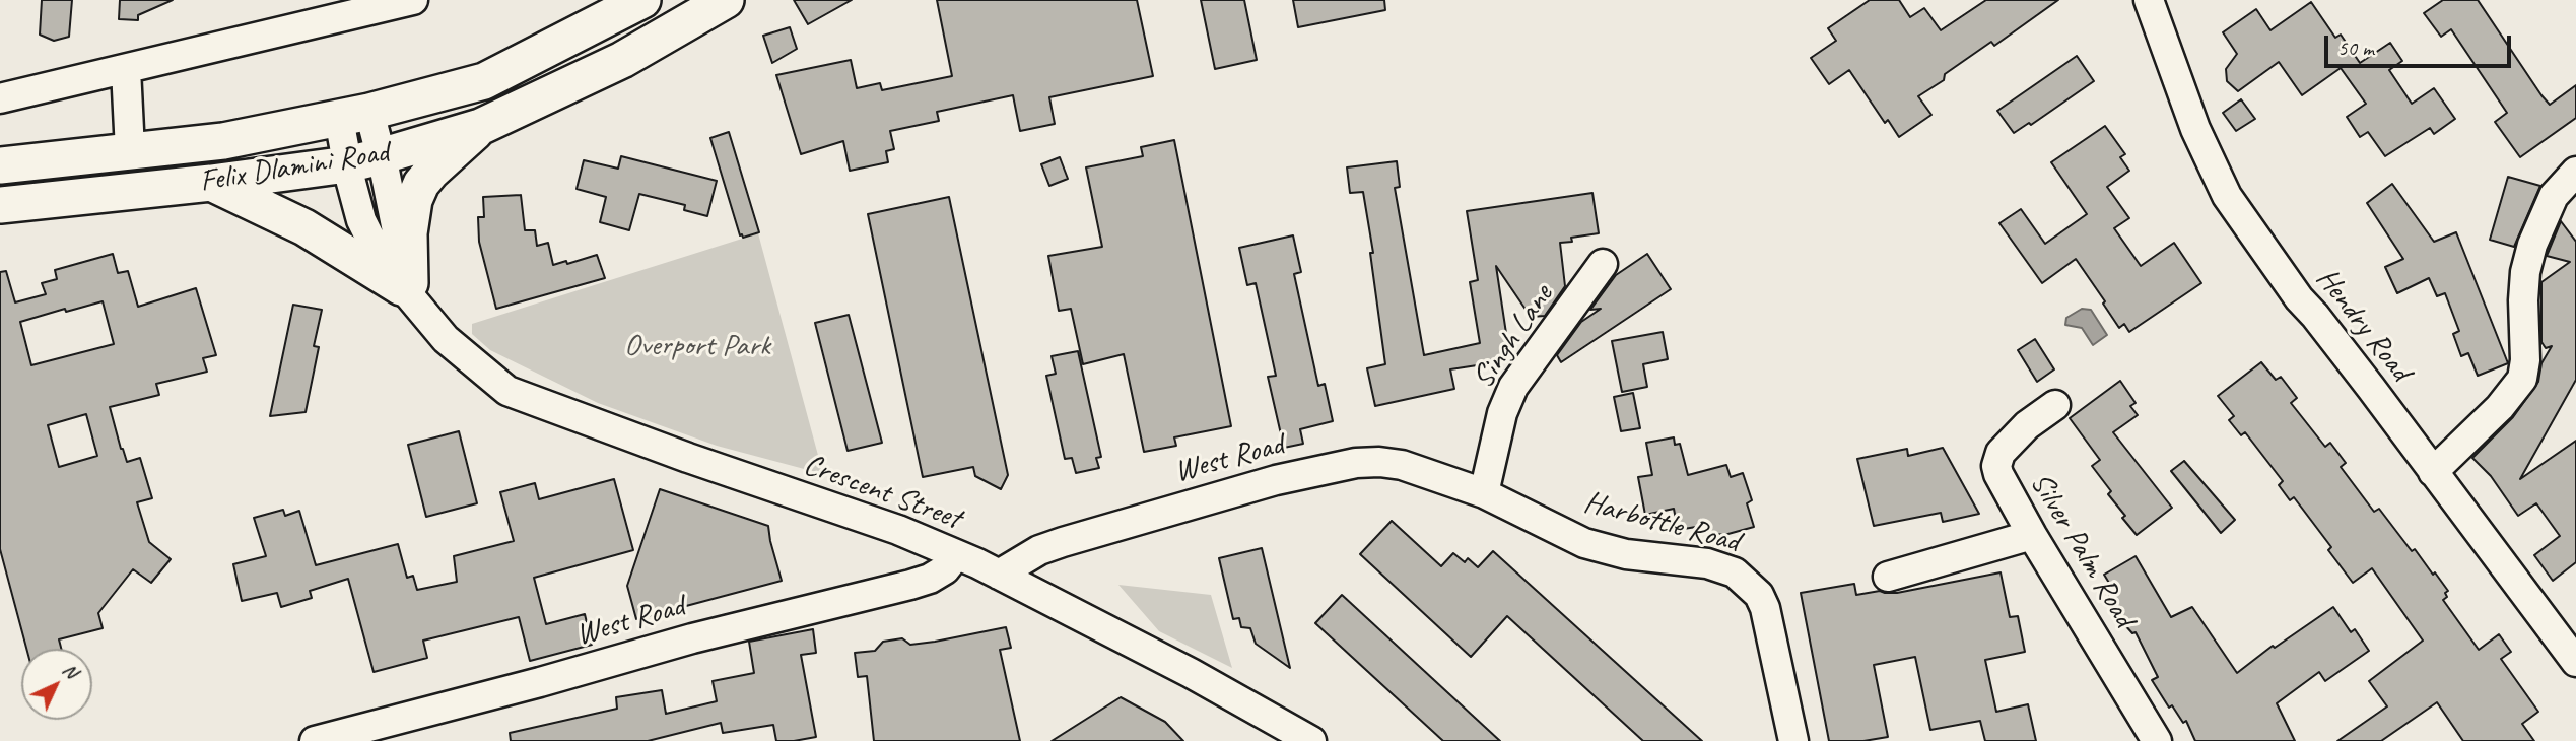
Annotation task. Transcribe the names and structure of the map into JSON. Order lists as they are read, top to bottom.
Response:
{
  "streets": {
    "main road": ["Felix Dlamini Road"],
    "street": [
      "Hendry Road",
      "Singh Lane",
      "West Road",
      "Crescent Street",
      "Harbottle Road",
      "Silver Palm Road"
    ]
  },
  "crossings": [
    ["Felix Dlamini Road", "Crescent Street"],
    ["Singh Lane", "West Road"],
    ["Singh Lane", "Harbottle Road"],
    ["West Road", "Crescent Street"],
    ["West Road", "Harbottle Road"]
  ],
  "parks": ["Overport Park"],
  "scale_bar": "50 m",
  "north": "top right"
}
